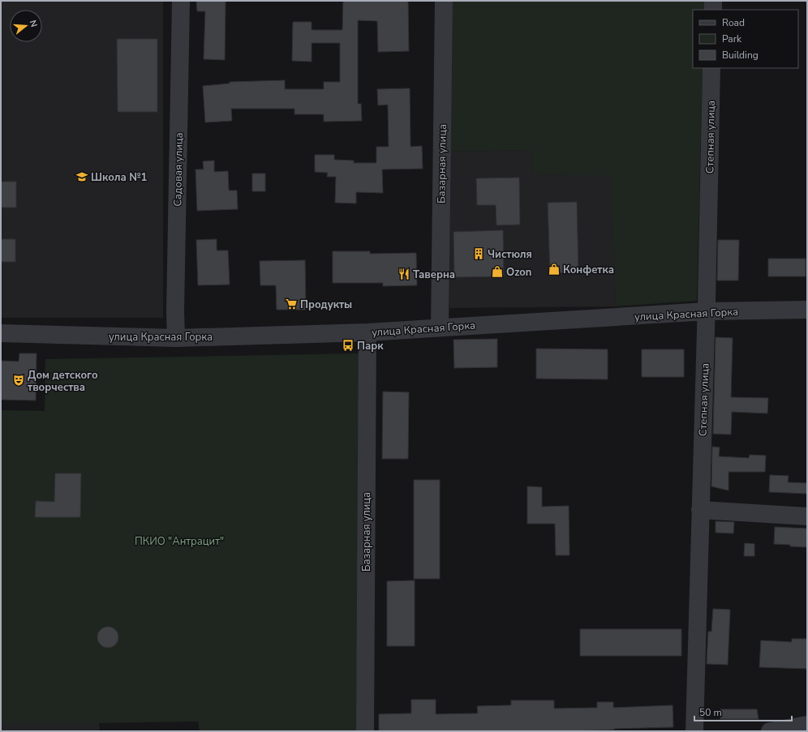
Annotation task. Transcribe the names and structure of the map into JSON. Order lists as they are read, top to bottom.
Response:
{
  "streets": {
    "street": [
      "Степная улица",
      "Базарная улица",
      "Садовая улица",
      "улица Красная Горка"
    ]
  },
  "crossings": [
    ["Степная улица", "улица Красная Горка"],
    ["Базарная улица", "улица Красная Горка"],
    ["Садовая улица", "улица Красная Горка"]
  ],
  "parks": ["ПКИО \"Антрацит\""],
  "places": {
    "school or university": ["Школа №1"],
    "building": ["Чистюля"],
    "shop": ["Конфетка", "Ozon"],
    "restaurant": ["Таверна"],
    "supermarket": ["Продукты"],
    "bus stop": ["Парк"],
    "theatre": ["Дом детского творчества"]
  },
  "legend": ["Road", "Park", "Building"],
  "scale_bar": "50 m",
  "north": "right"
}
